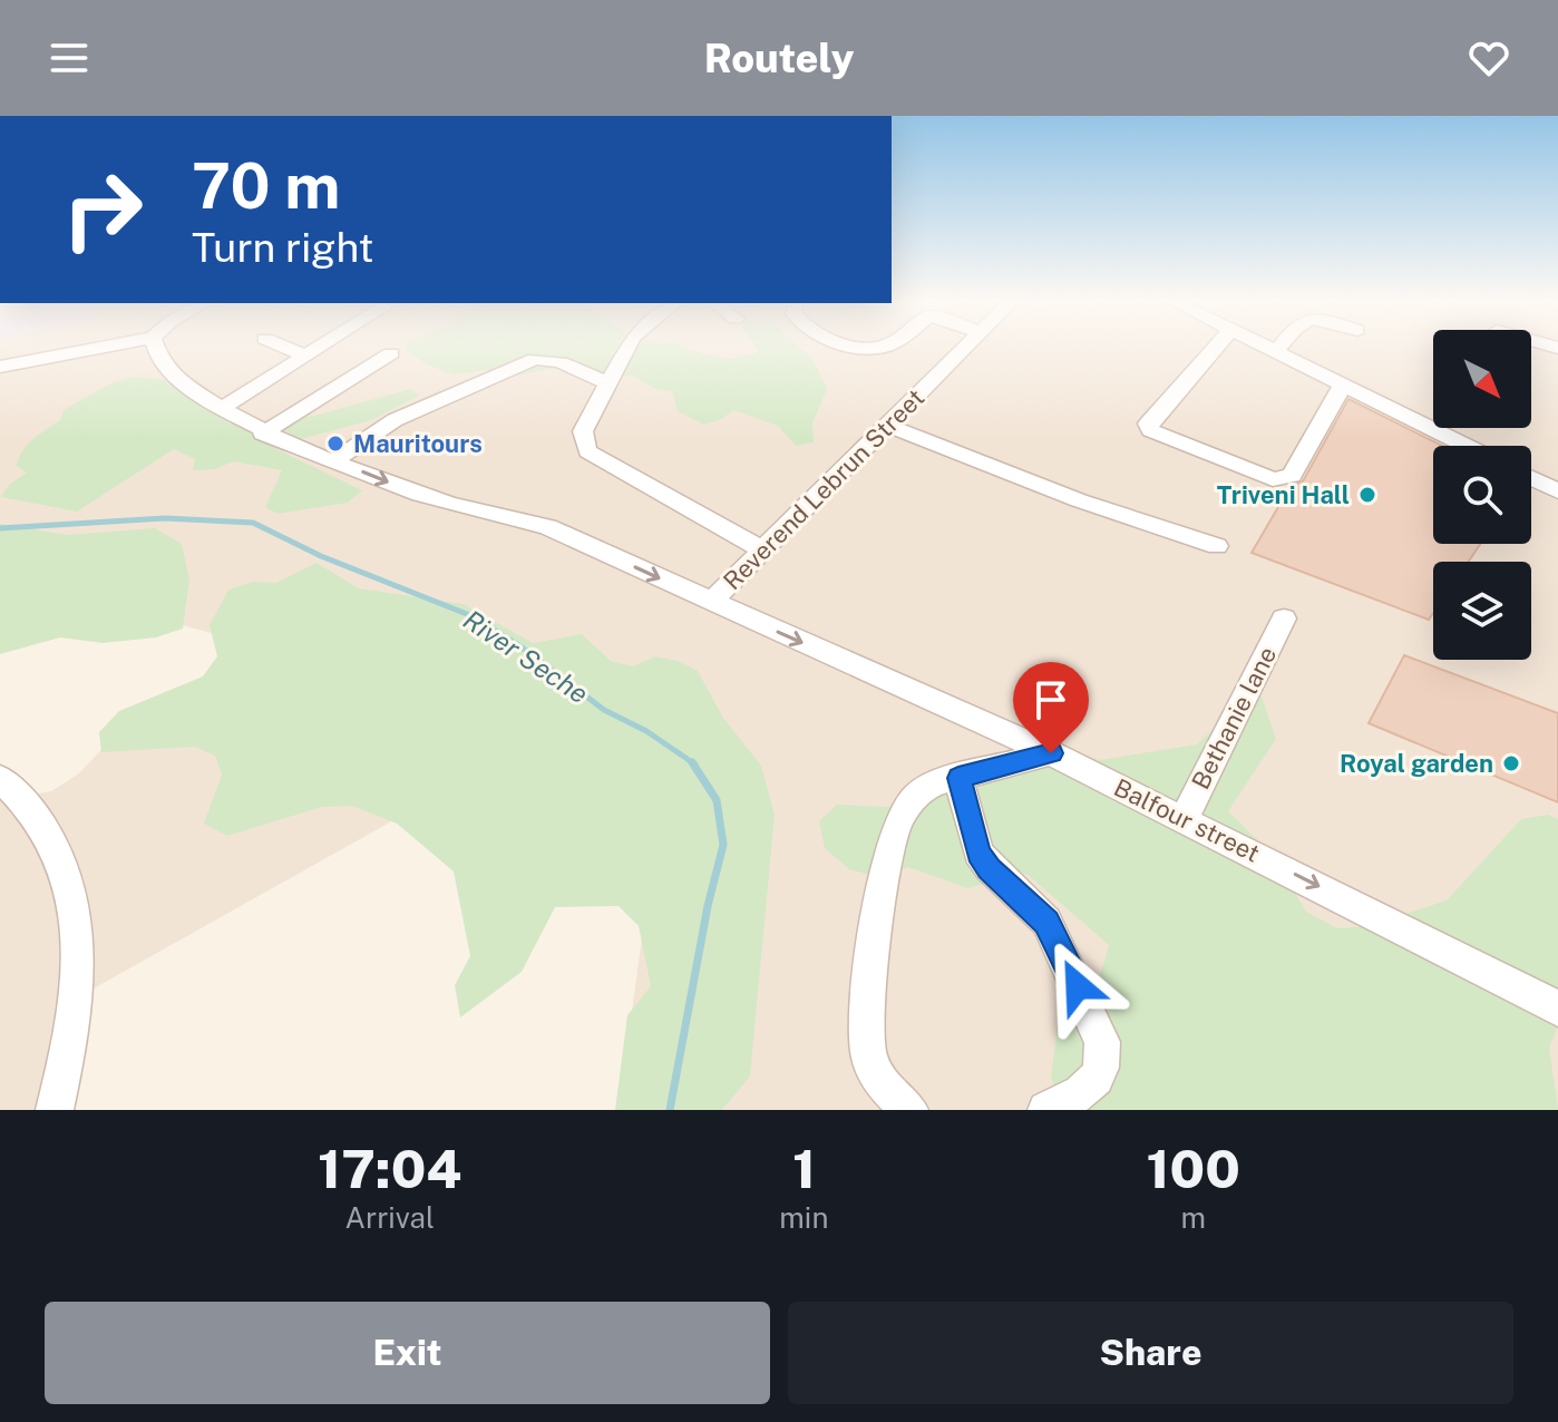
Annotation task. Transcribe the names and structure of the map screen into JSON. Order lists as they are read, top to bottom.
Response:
{
  "streets": {
    "street": ["Reverend Lebrun Street", "Bethanie lane", "Balfour street"]
  },
  "crossings": [
    ["Reverend Lebrun Street", "Balfour street"],
    ["Bethanie lane", "Balfour street"]
  ],
  "one_way": ["Balfour street"],
  "water": ["River Seche"],
  "places": ["Mauritours", "Triveni Hall", "Royal garden"],
  "north": "bottom right",
  "page": {
    "header": "Routely",
    "turn": ["70 m", "Turn right"],
    "eta": [
      "17:04",
      "Arrival",
      "1",
      "min",
      "100",
      "m"
    ],
    "buttons": ["Exit", "Share"]
  }
}
